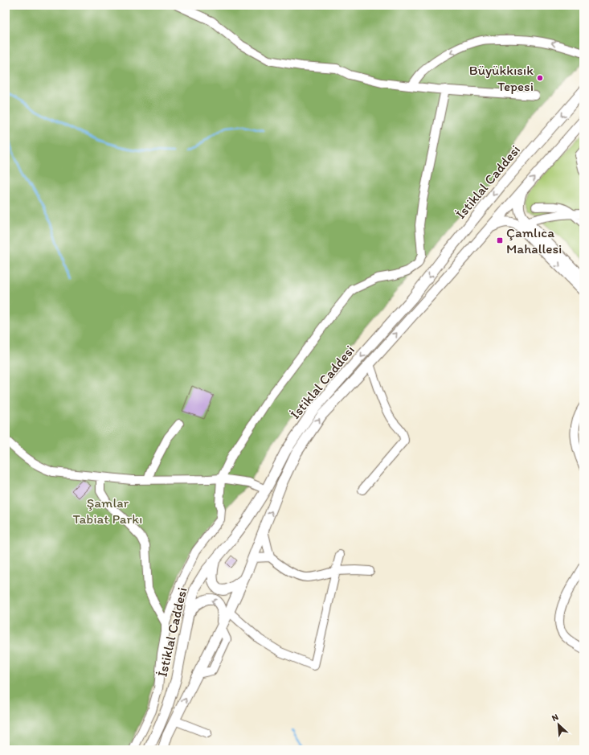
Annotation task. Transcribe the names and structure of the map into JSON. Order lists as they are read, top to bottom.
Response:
{
  "streets": {
    "main road": ["İstiklal Caddesi"]
  },
  "parks": ["Şamlar Tabiat Parkı"],
  "places": {
    "other": ["Büyükkısık Tepesi"],
    "transit": ["Çamlıca Mahallesi"]
  },
  "north": "top left"
}
